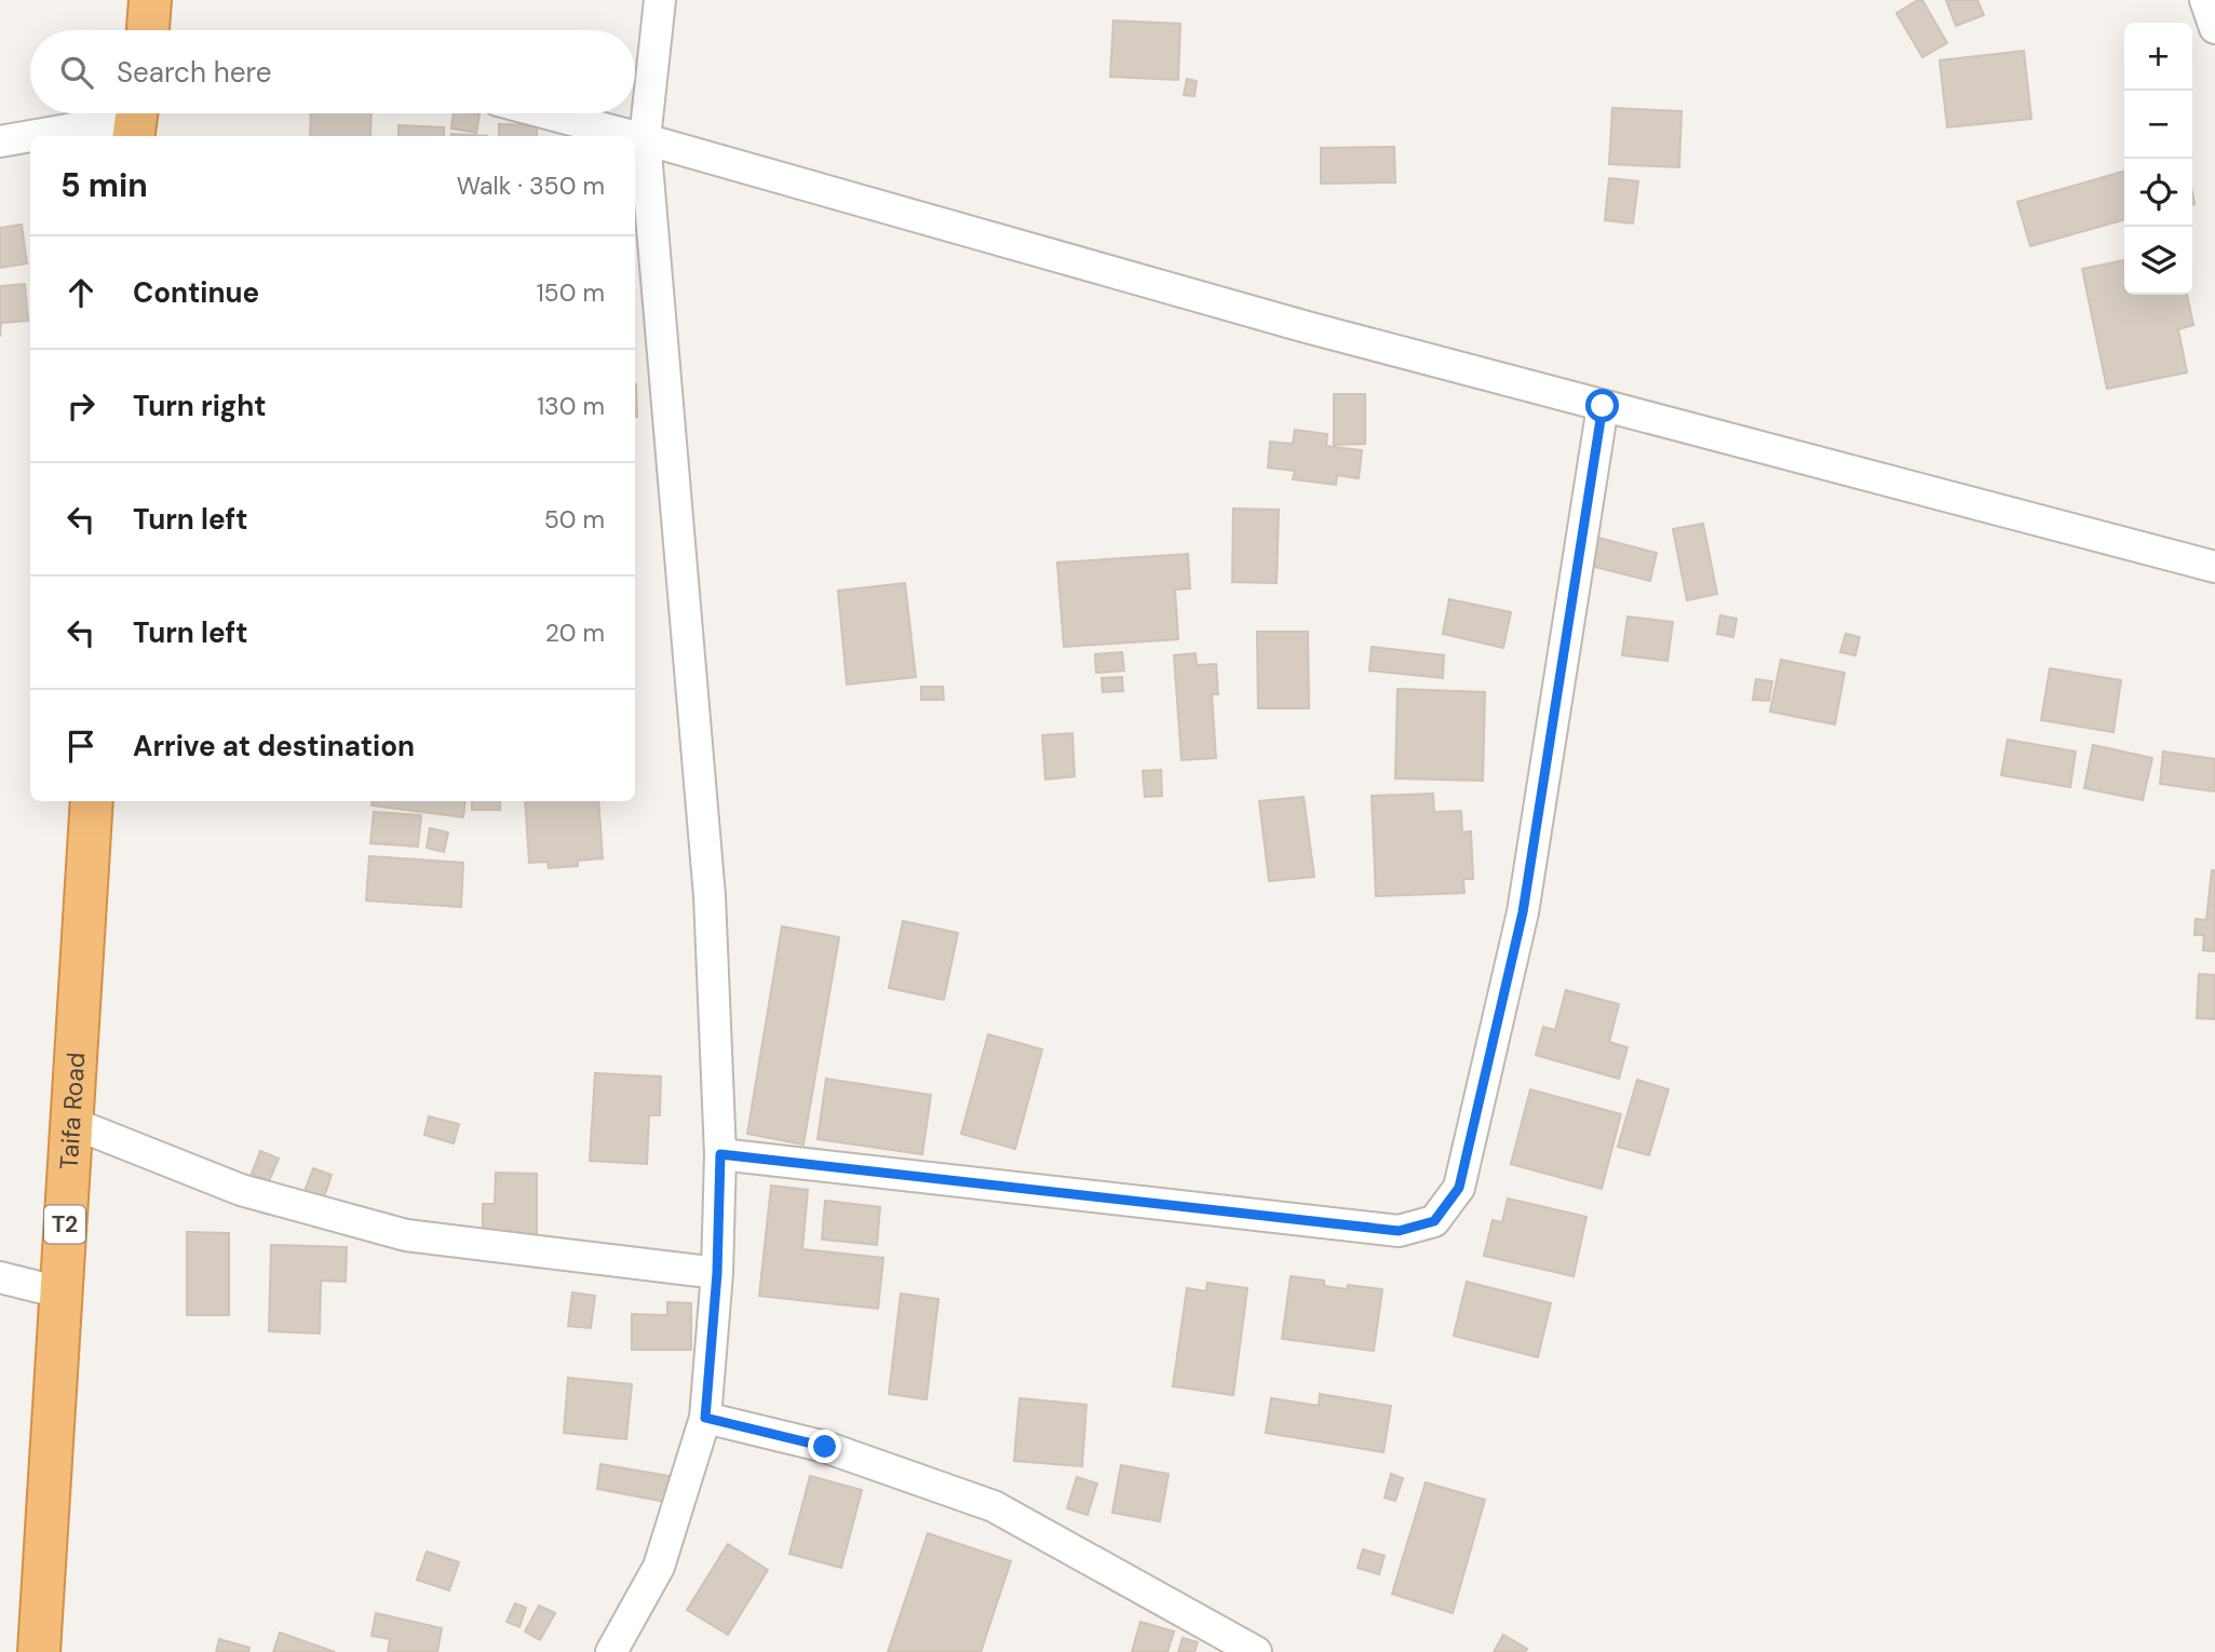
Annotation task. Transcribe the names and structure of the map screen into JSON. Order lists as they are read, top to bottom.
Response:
{
  "streets": {
    "highway": ["Taifa Road", "T2"]
  },
  "page": {
    "map_buttons": ["+", "−"],
    "search": "Search here",
    "heading": ["5 min", "Walk · 350 m"],
    "list": [
      ["Continue", "150 m"],
      ["Turn right", "130 m"],
      ["Turn left", "50 m"],
      ["Turn left", "20 m"],
      "Arrive at destination"
    ]
  }
}
